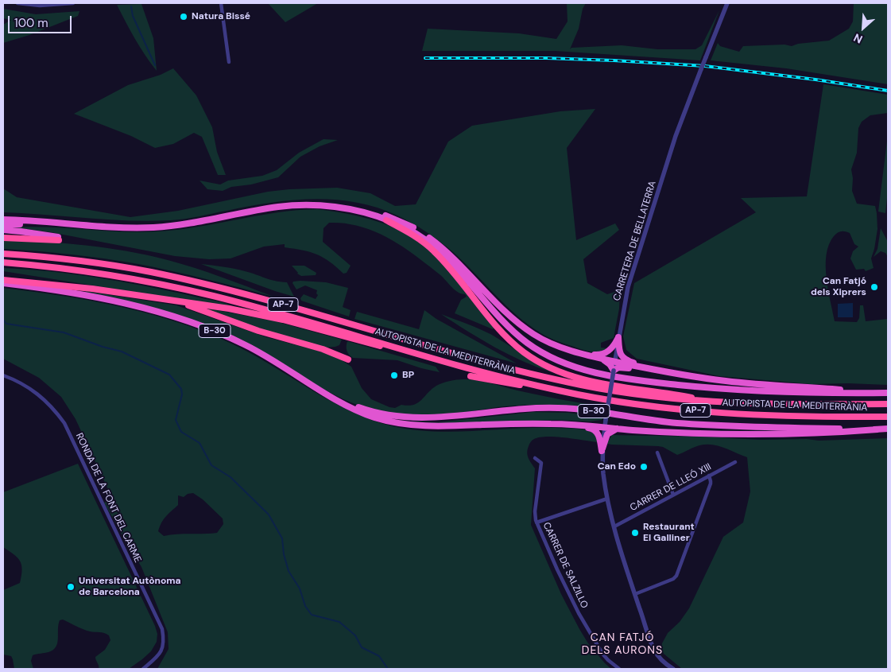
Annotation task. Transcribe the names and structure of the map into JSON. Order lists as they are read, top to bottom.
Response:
{
  "streets": {
    "highway": ["AP-7", "B-30", "AUTOPISTA DE LA MEDITERRÀNIA"],
    "street": [
      "CARRETERA DE BELLATERRA",
      "CARRER DE LLEÓ XIII",
      "RONDA DE LA FONT DEL CARME",
      "CARRER DE SALZILLO"
    ]
  },
  "crossings": [
    ["CARRETERA DE BELLATERRA", "CARRER DE LLEÓ XIII"]
  ],
  "districts": ["CAN FATJÓ DELS AURONS"],
  "places": [
    "Natura Bissé",
    "Can Fatjó dels Xiprers",
    "BP",
    "Can Edo",
    "Restaurant El Galliner",
    "Universitat Autònoma de Barcelona"
  ],
  "scale_bar": "100 m",
  "north": "bottom left"
}
